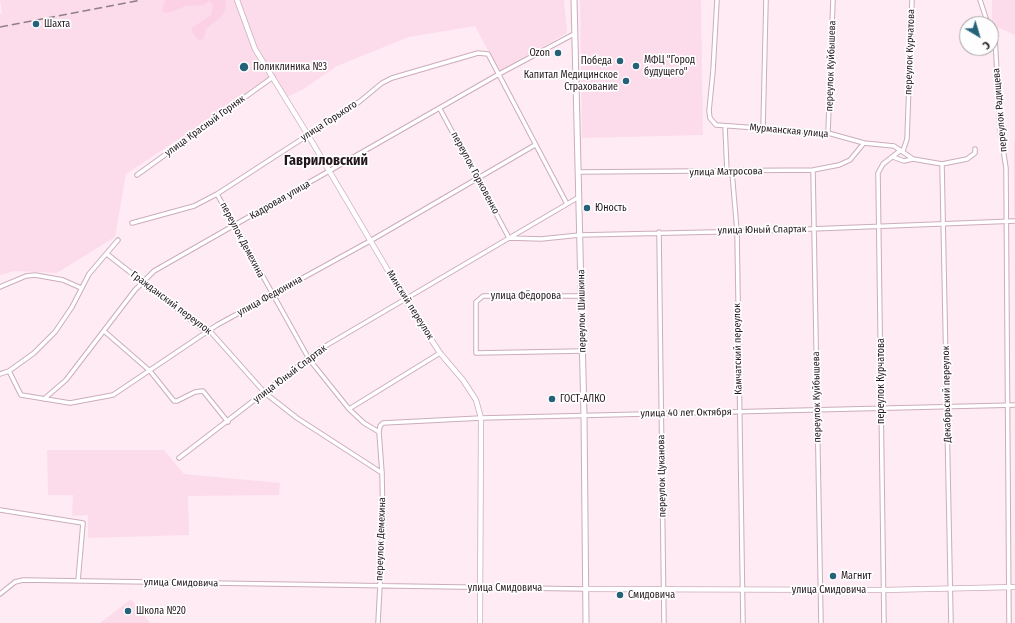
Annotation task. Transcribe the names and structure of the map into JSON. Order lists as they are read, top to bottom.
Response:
{
  "streets": {
    "main road": ["переулок Шишкина"],
    "street": [
      "переулок Курчатова",
      "переулок Куйбышева",
      "переулок Радищева",
      "улица Горького",
      "улица Красный Горняк",
      "Мурманская улица",
      "улица Матросова",
      "переулок Горковенко",
      "Кадровая улица",
      "улица Юный Спартак",
      "переулок Демехина",
      "улица Федюнина",
      "улица Фёдорова",
      "Гражданский переулок",
      "Минский переулок",
      "Камчатский переулок",
      "Декабрьский переулок",
      "улица 40 лет Октября",
      "переулок Цуканова",
      "улица Смидовича"
    ]
  },
  "crossings": [
    ["переулок Курчатова", "Мурманская улица"],
    ["переулок Курчатова", "улица Юный Спартак"],
    ["переулок Курчатова", "улица 40 лет Октября"],
    ["переулок Курчатова", "улица Смидовича"],
    ["переулок Куйбышева", "Мурманская улица"],
    ["переулок Куйбышева", "улица Матросова"],
    ["переулок Куйбышева", "улица Юный Спартак"],
    ["переулок Куйбышева", "улица 40 лет Октября"],
    ["переулок Куйбышева", "улица Смидовича"],
    ["переулок Радищева", "улица Юный Спартак"],
    ["переулок Радищева", "улица 40 лет Октября"],
    ["переулок Радищева", "улица Смидовича"],
    ["улица Горького", "Кадровая улица"],
    ["улица Горького", "переулок Демехина"],
    ["улица Горького", "Минский переулок"],
    ["улица Красный Горняк", "Минский переулок"],
    ["Мурманская улица", "улица Матросова"],
    ["Мурманская улица", "Декабрьский переулок"],
    ["улица Матросова", "переулок Шишкина"],
    ["улица Матросова", "Камчатский переулок"],
    ["переулок Горковенко", "Кадровая улица"],
    ["переулок Горковенко", "улица Юный Спартак"],
    ["переулок Горковенко", "улица Федюнина"],
    ["Кадровая улица", "переулок Демехина"],
    ["Кадровая улица", "улица Федюнина"],
    ["Кадровая улица", "Гражданский переулок"],
    ["Кадровая улица", "Минский переулок"],
    ["Кадровая улица", "переулок Шишкина"],
    ["улица Юный Спартак", "переулок Демехина"],
    ["улица Юный Спартак", "Гражданский переулок"],
    ["улица Юный Спартак", "Минский переулок"],
    ["улица Юный Спартак", "переулок Шишкина"],
    ["улица Юный Спартак", "Камчатский переулок"],
    ["улица Юный Спартак", "Декабрьский переулок"],
    ["улица Юный Спартак", "переулок Цуканова"],
    ["переулок Демехина", "улица Федюнина"],
    ["переулок Демехина", "Гражданский переулок"],
    ["переулок Демехина", "улица 40 лет Октября"],
    ["переулок Демехина", "улица Смидовича"],
    ["улица Федюнина", "Гражданский переулок"],
    ["улица Федюнина", "Минский переулок"],
    ["улица Фёдорова", "переулок Шишкина"],
    ["Минский переулок", "улица 40 лет Октября"],
    ["Минский переулок", "улица Смидовича"],
    ["переулок Шишкина", "улица 40 лет Октября"],
    ["переулок Шишкина", "улица Смидовича"],
    ["Камчатский переулок", "улица 40 лет Октября"],
    ["Камчатский переулок", "улица Смидовича"],
    ["Декабрьский переулок", "улица 40 лет Октября"],
    ["Декабрьский переулок", "улица Смидовича"],
    ["улица 40 лет Октября", "переулок Цуканова"],
    ["переулок Цуканова", "улица Смидовича"]
  ],
  "districts": ["Гавриловский"],
  "places": [
    "Шахта",
    "Ozon",
    "Победа",
    "МФЦ \"Город будущего\"",
    "Поликлиника №3",
    "Капитал Медицинское Страхование",
    "Юность",
    "ГОСТ-АЛКО",
    "Магнит",
    "Смидовича",
    "Школа №20"
  ],
  "north": "bottom right"
}
